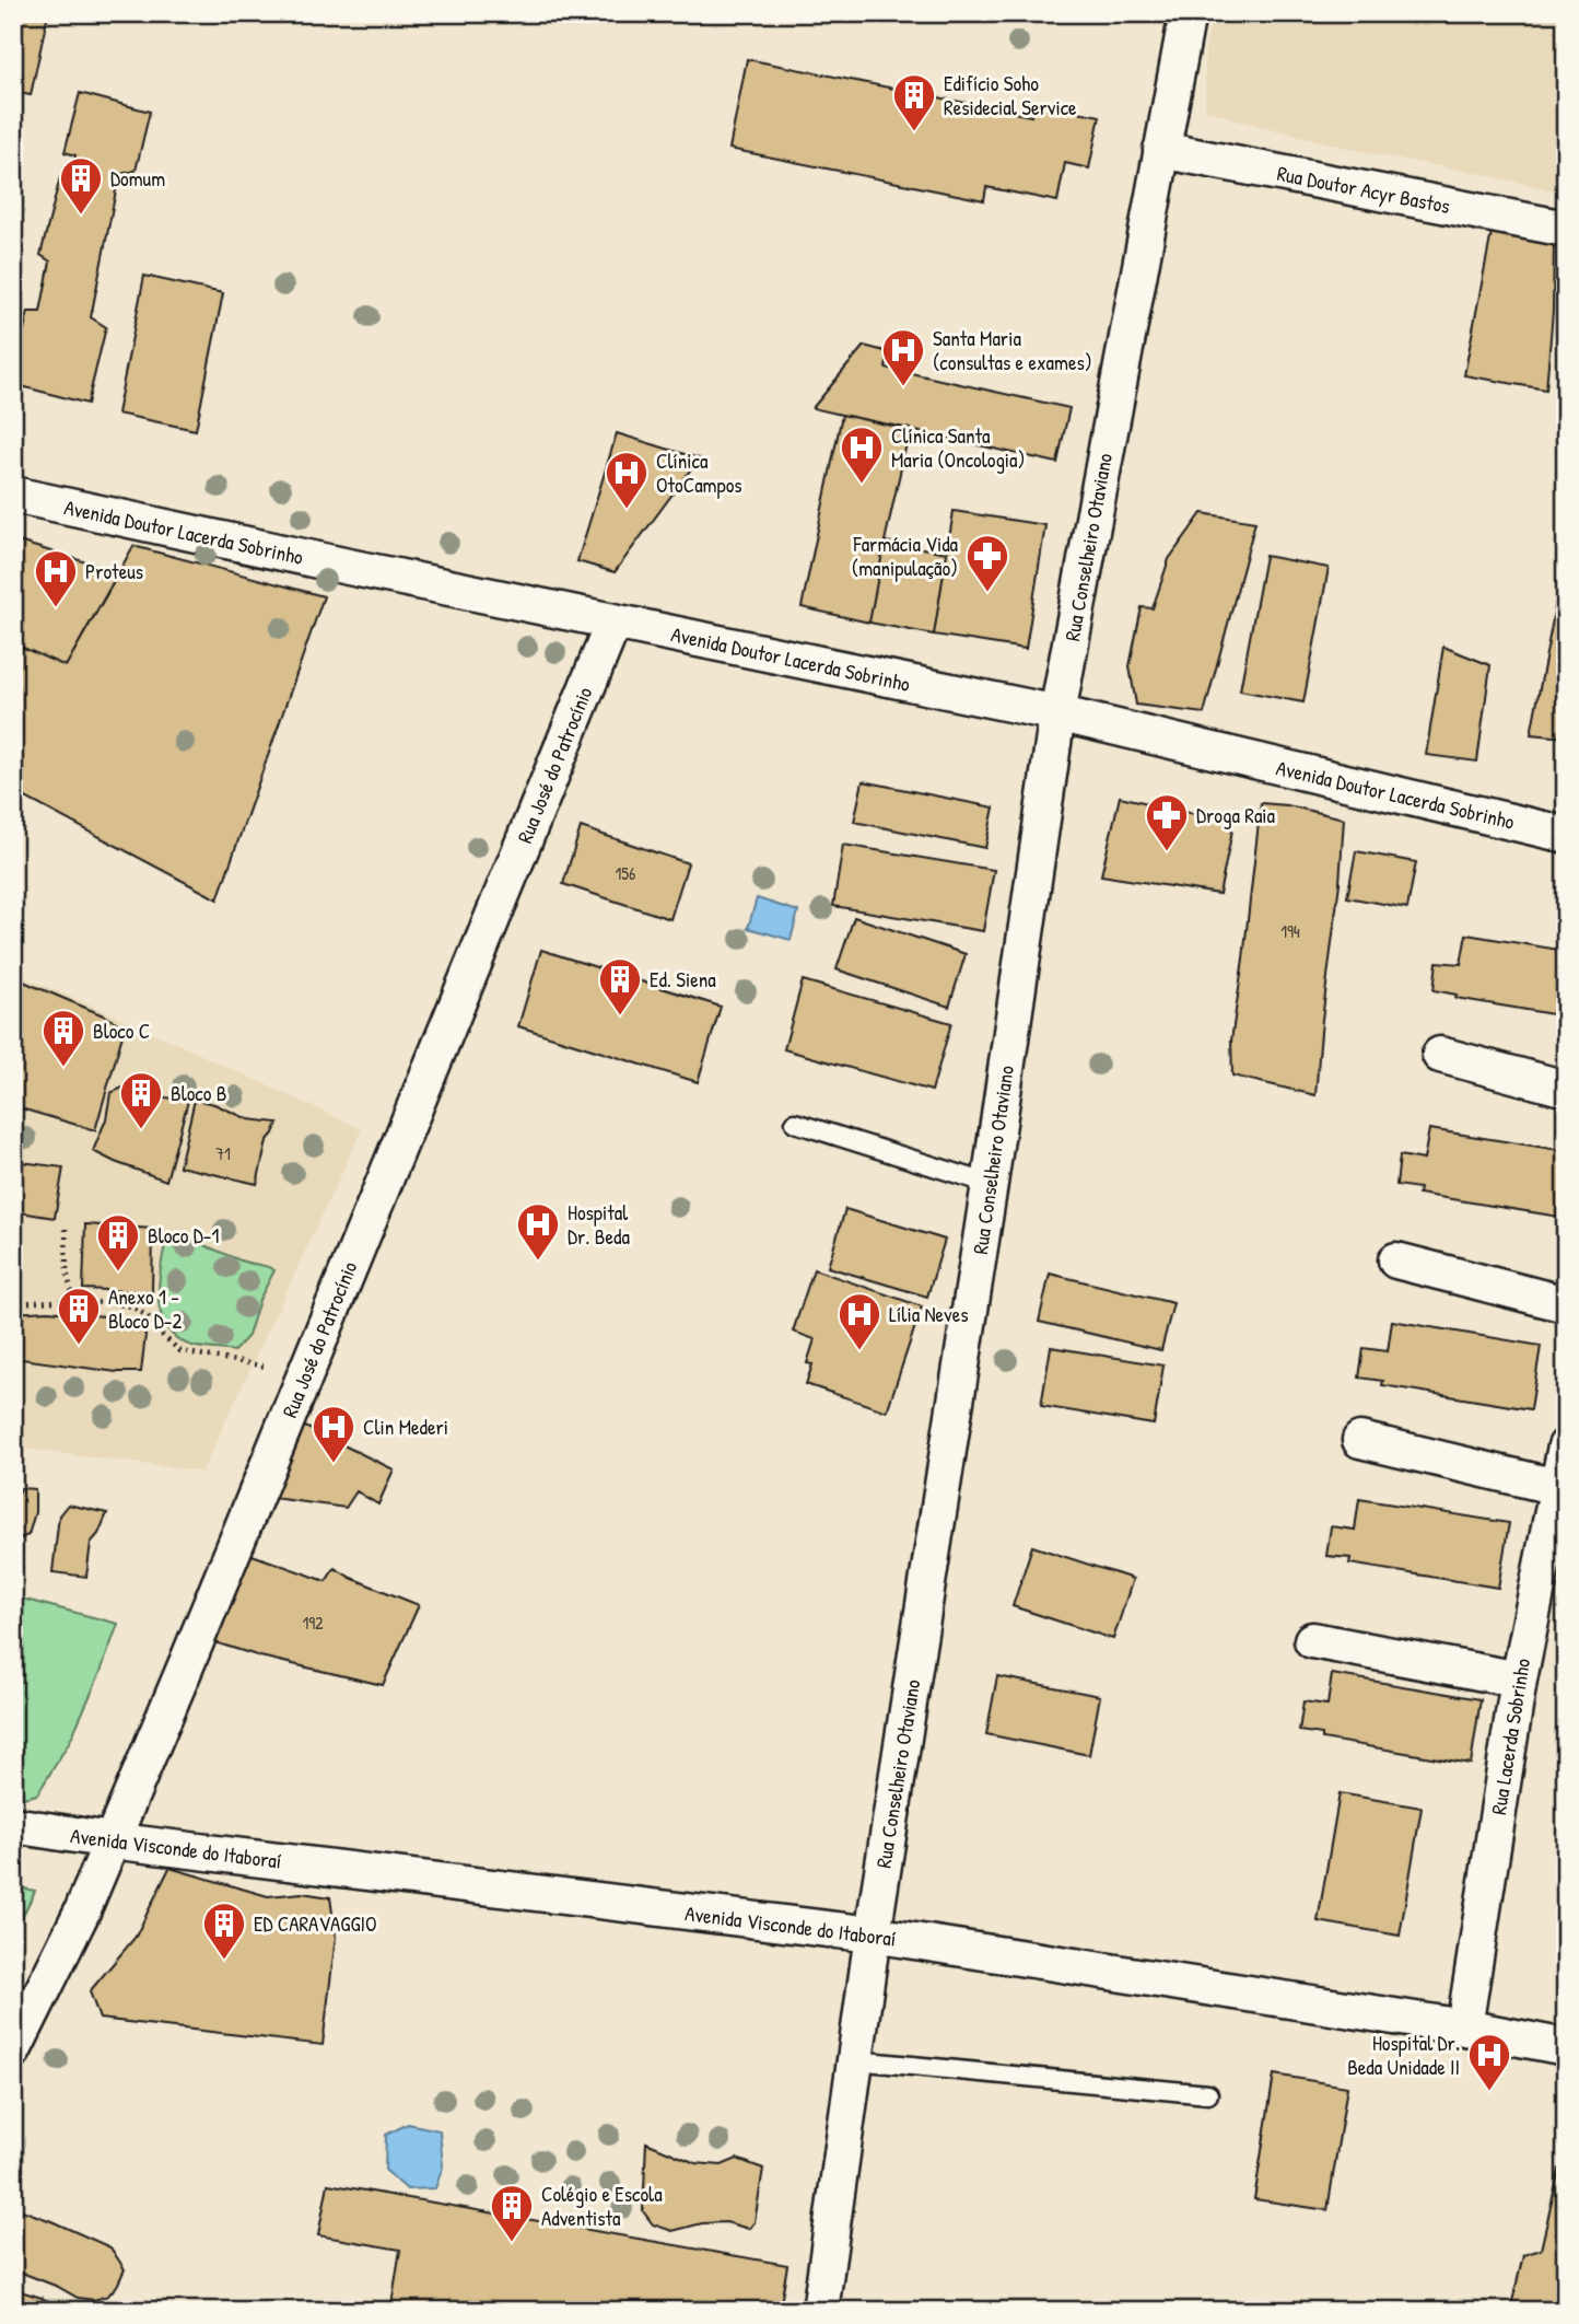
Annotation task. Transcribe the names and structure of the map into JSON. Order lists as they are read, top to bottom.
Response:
{
  "streets": {
    "street": [
      "Rua Doutor Acyr Bastos",
      "Avenida Doutor Lacerda Sobrinho",
      "Rua Conselheiro Otaviano",
      "Rua José do Patrocínio",
      "Rua Lacerda Sobrinho",
      "Avenida Visconde do Itaboraí"
    ]
  },
  "crossings": [
    ["Rua Doutor Acyr Bastos", "Rua Conselheiro Otaviano"],
    ["Avenida Doutor Lacerda Sobrinho", "Rua Conselheiro Otaviano"],
    ["Avenida Doutor Lacerda Sobrinho", "Rua José do Patrocínio"],
    ["Rua Conselheiro Otaviano", "Avenida Visconde do Itaboraí"],
    ["Rua José do Patrocínio", "Avenida Visconde do Itaboraí"],
    ["Rua Lacerda Sobrinho", "Avenida Visconde do Itaboraí"]
  ],
  "places": {
    "building": [
      "Edifício Soho Residecial Service",
      "Domum",
      "Ed. Siena",
      "Bloco C",
      "Bloco B",
      "Bloco D-1",
      "Anexo 1 - Bloco D-2",
      "ED CARAVAGGIO",
      "Colégio e Escola Adventista"
    ],
    "hospital": [
      "Santa Maria (consultas e exames)",
      "Clínica Santa Maria (Oncologia)",
      "Clínica OtoCampos",
      "Proteus",
      "Hospital Dr. Beda",
      "Lília Neves",
      "Clin Mederi",
      "Hospital Dr. Beda Unidade II"
    ],
    "pharmacy": ["Farmácia Vida (manipulação)", "Droga Raia"]
  },
  "house_numbers": [
    "156",
    "194",
    "71",
    "192"
  ]
}
